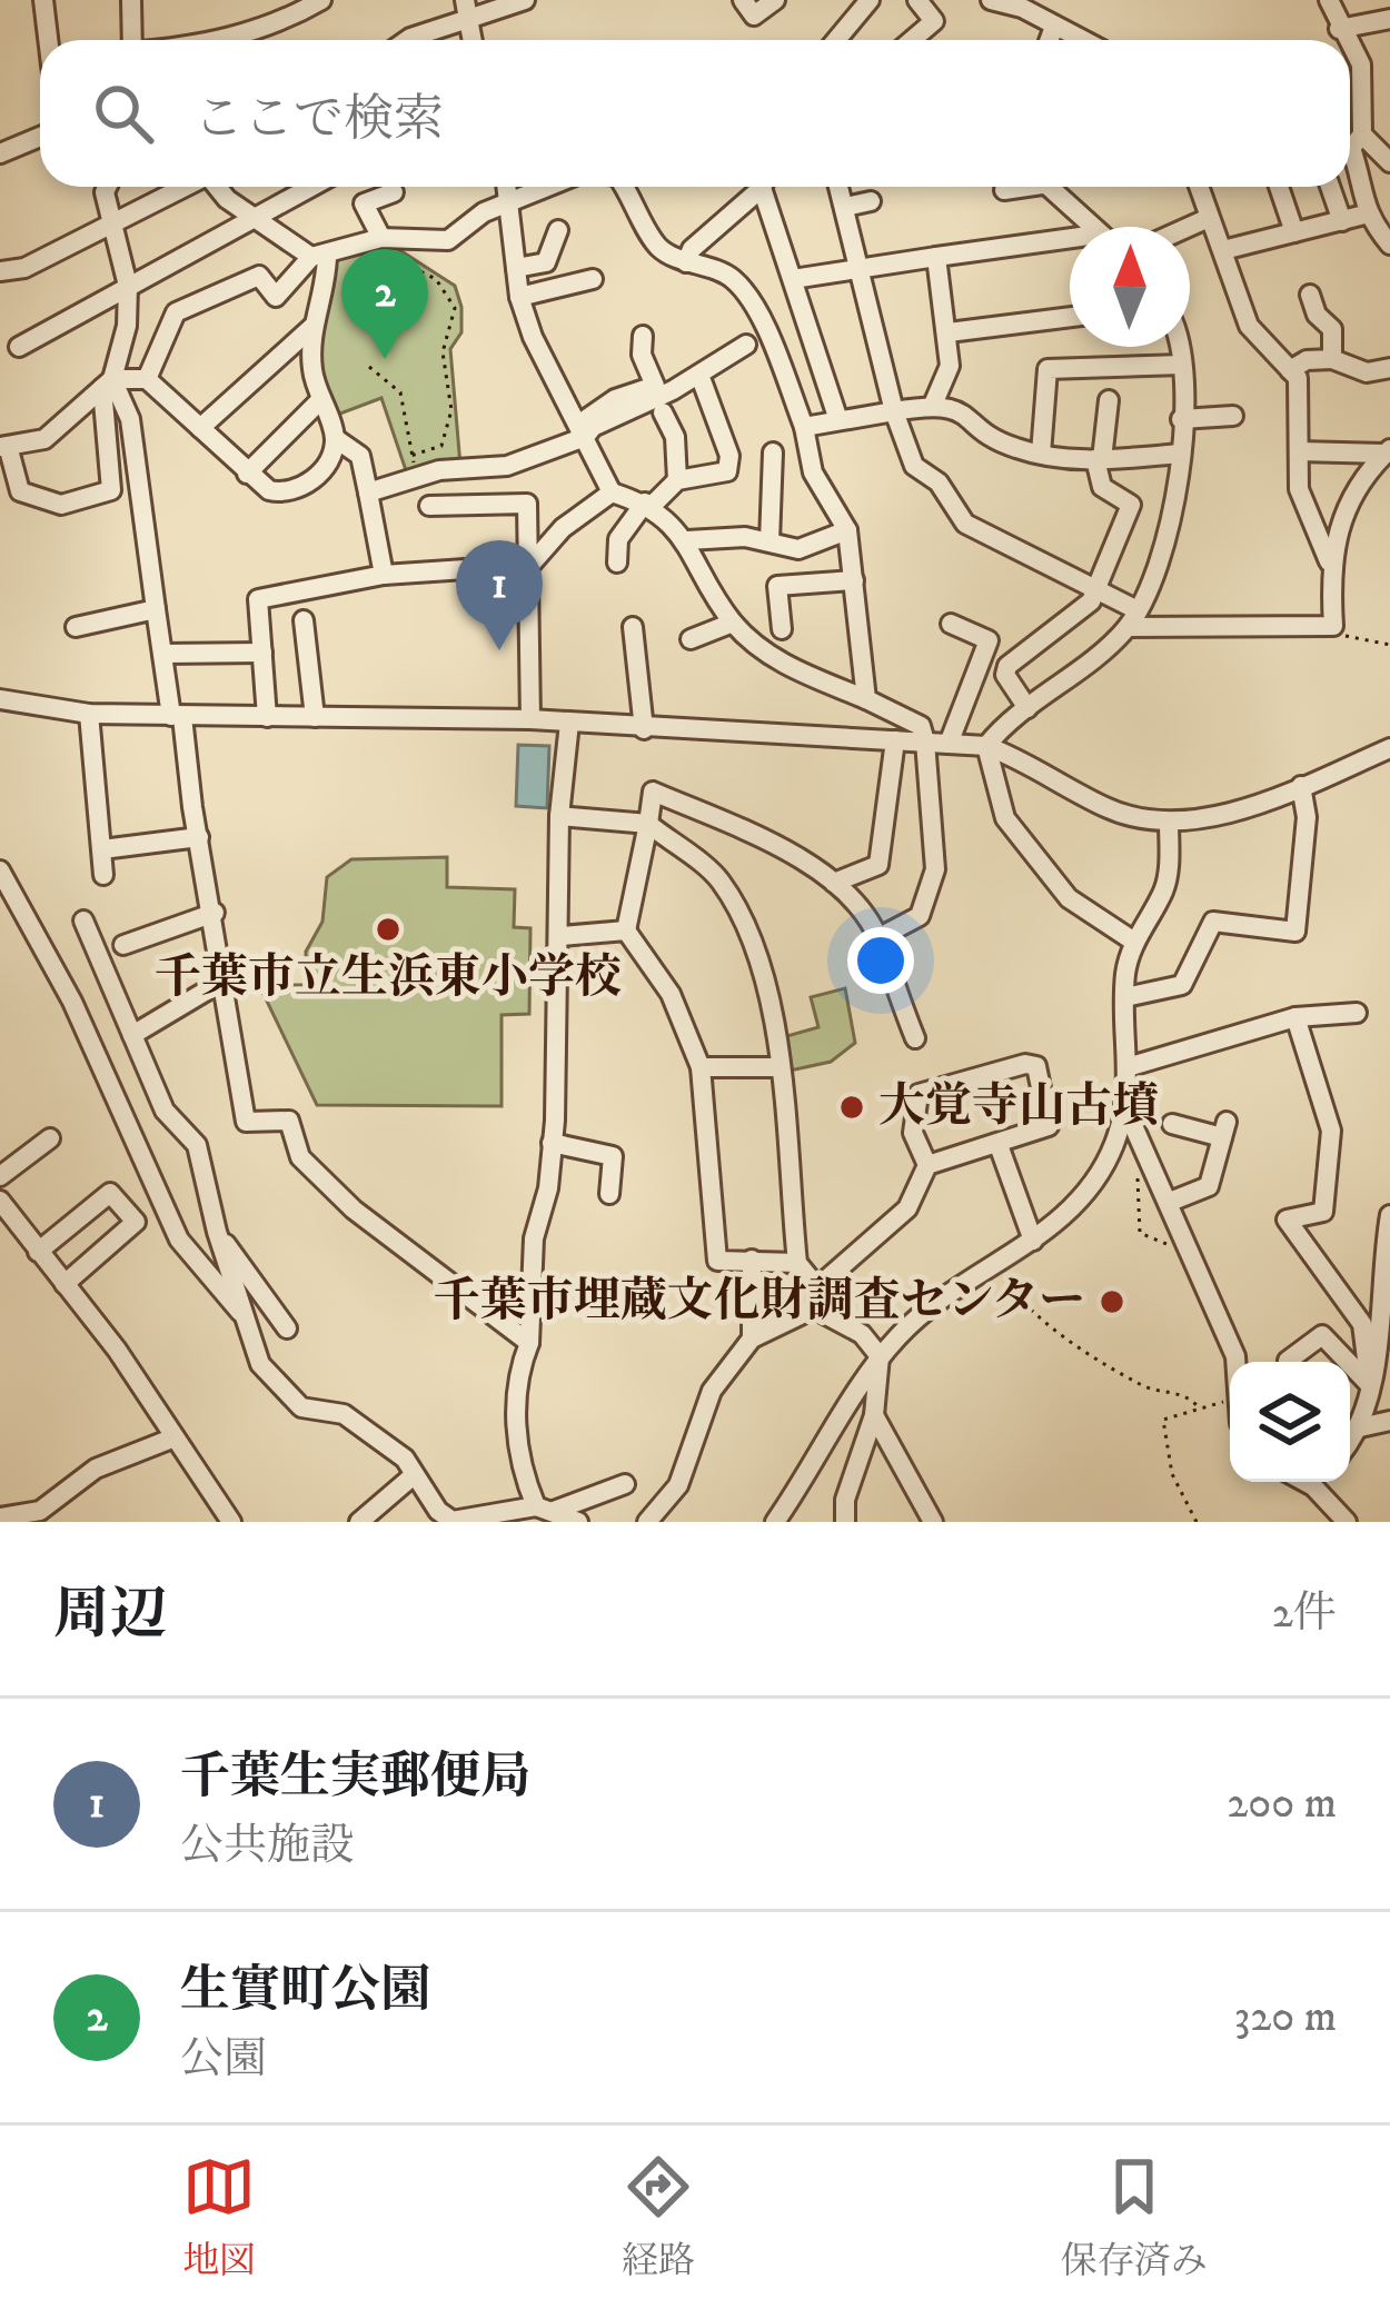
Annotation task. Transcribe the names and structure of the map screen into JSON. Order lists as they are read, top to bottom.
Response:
{
  "places": ["千葉市立生浜東小学校", "大覚寺山古墳", "千葉市埋蔵文化財調査センター"],
  "north": "top",
  "page": {
    "search": "ここで検索",
    "pins": ["2", "1"],
    "heading": ["周辺", "2件"],
    "list": [
      {
        "mark": "1",
        "name": "千葉生実郵便局",
        "note": "公共施設",
        "value": "200 m"
      },
      {
        "mark": "2",
        "name": "生實町公園",
        "note": "公園",
        "value": "320 m"
      }
    ],
    "nav": ["地図", "経路", "保存済み"]
  }
}
